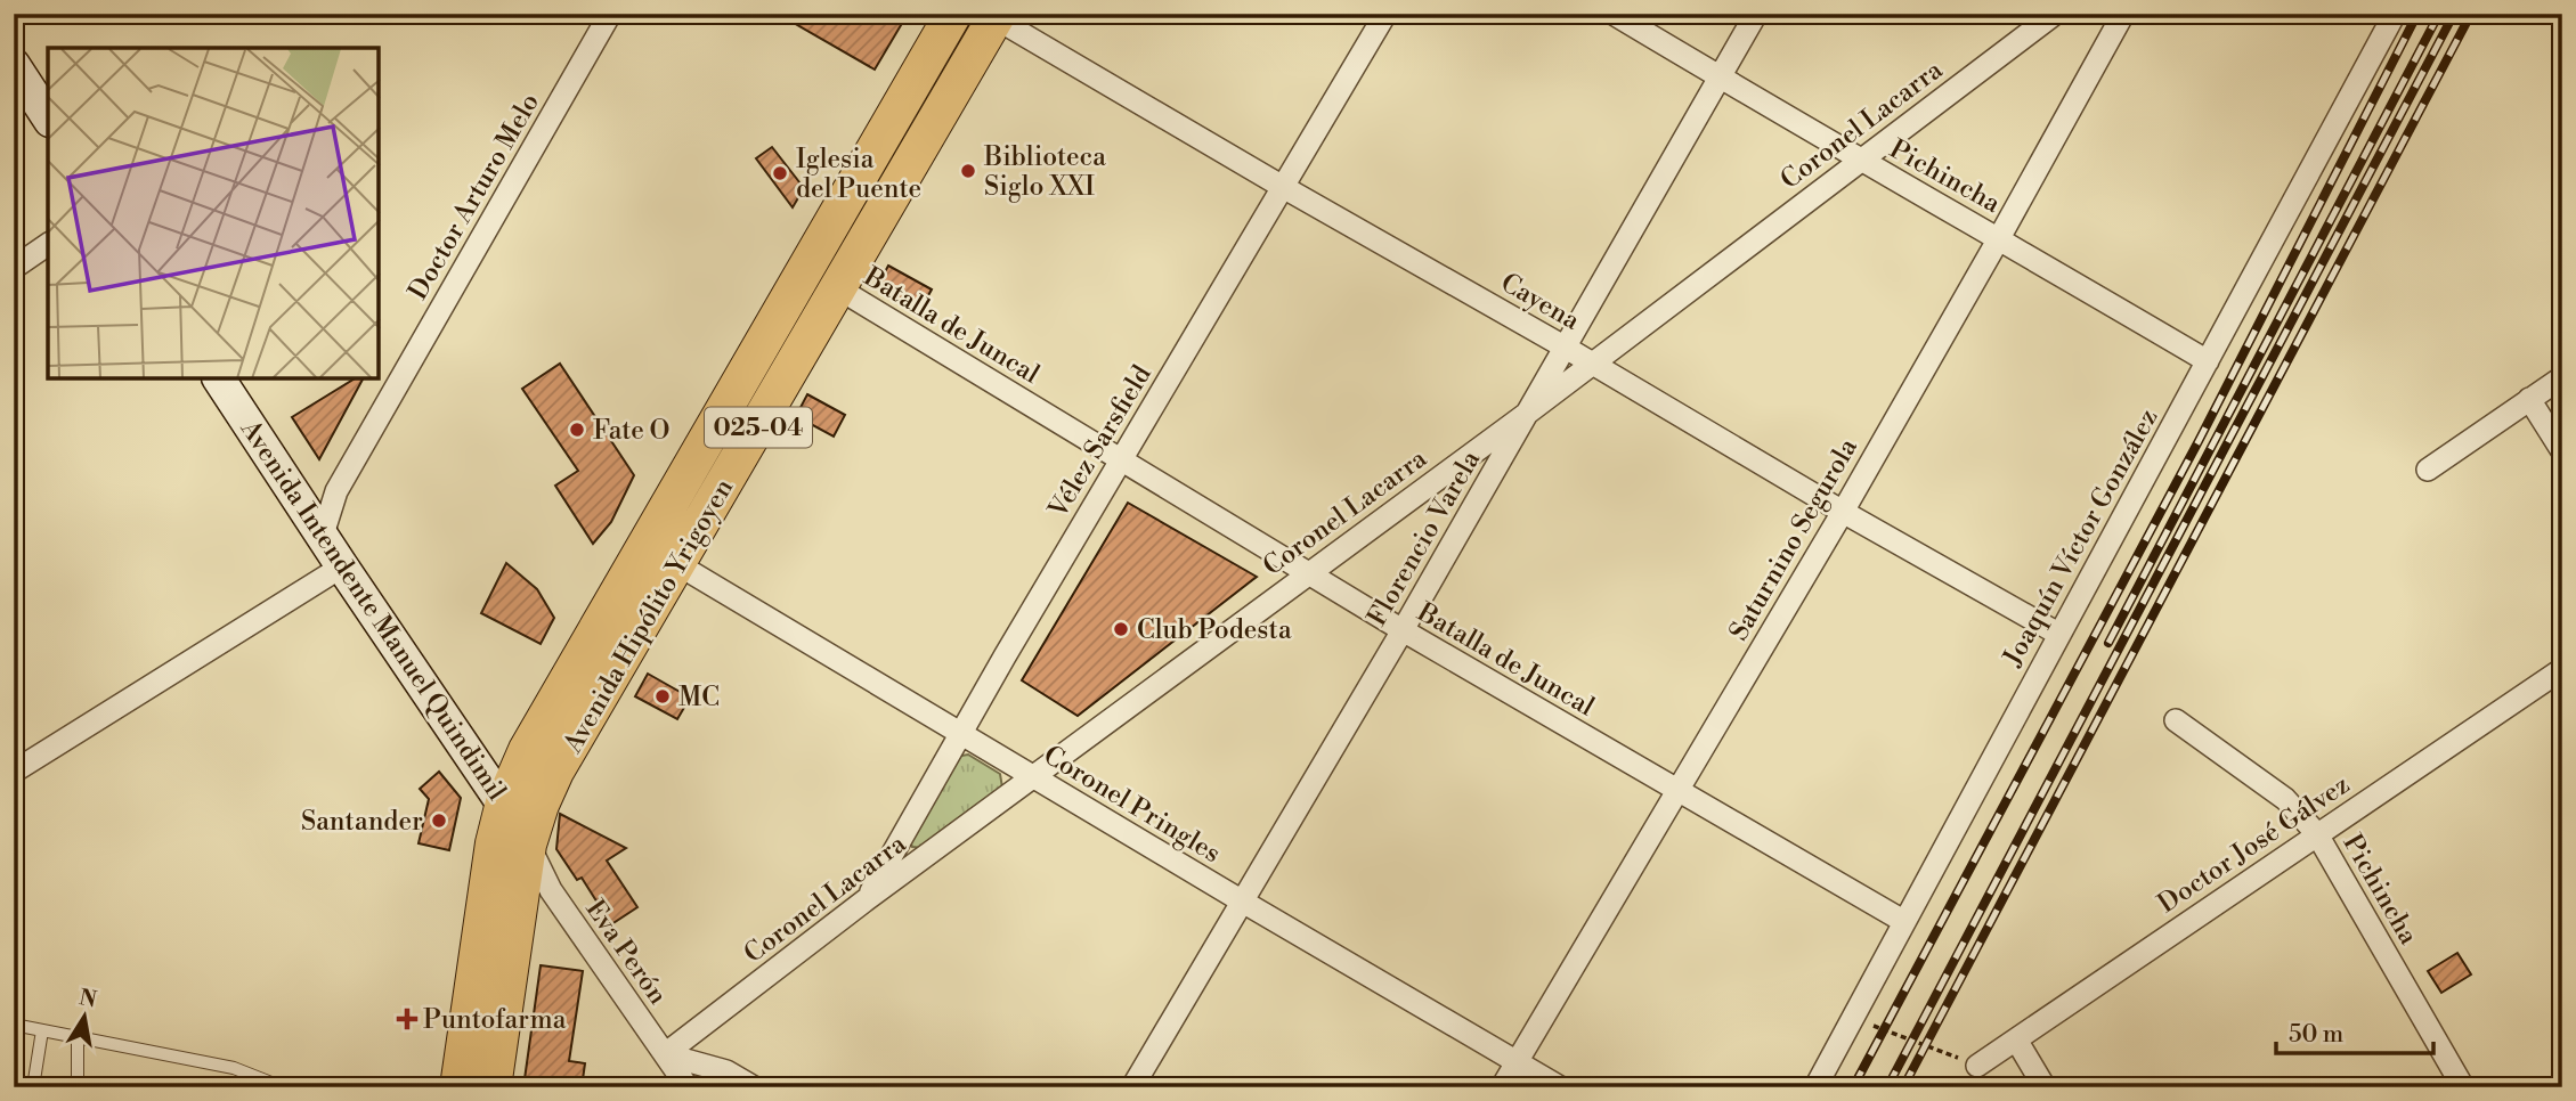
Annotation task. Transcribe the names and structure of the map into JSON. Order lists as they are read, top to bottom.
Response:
{
  "streets": {
    "main road": ["025-04", "Avenida Hipólito Yrigoyen"],
    "street": [
      "Coronel Lacarra",
      "Pichincha",
      "Doctor Arturo Melo",
      "Cayena",
      "Batalla de Juncal",
      "Vélez Sarsfield",
      "Joaquín Víctor González",
      "Florencio Varela",
      "Saturnino Segurola",
      "Avenida Intendente Manuel Quindimil",
      "Coronel Pringles",
      "Doctor José Gálvez",
      "Eva Perón"
    ]
  },
  "crossings": [
    ["Coronel Lacarra", "Pichincha"],
    ["Coronel Lacarra", "Cayena"],
    ["Coronel Lacarra", "Batalla de Juncal"],
    ["Coronel Lacarra", "Vélez Sarsfield"],
    ["Coronel Lacarra", "Florencio Varela"],
    ["Coronel Lacarra", "Coronel Pringles"],
    ["Coronel Lacarra", "Eva Perón"],
    ["Pichincha", "Joaquín Víctor González"],
    ["Pichincha", "Florencio Varela"],
    ["Pichincha", "Saturnino Segurola"],
    ["Pichincha", "Doctor José Gálvez"],
    ["Doctor Arturo Melo", "Avenida Intendente Manuel Quindimil"],
    ["Cayena", "Vélez Sarsfield"],
    ["Cayena", "Joaquín Víctor González"],
    ["Cayena", "Florencio Varela"],
    ["Cayena", "Saturnino Segurola"],
    ["Cayena", "Avenida Hipólito Yrigoyen"],
    ["Batalla de Juncal", "Vélez Sarsfield"],
    ["Batalla de Juncal", "Joaquín Víctor González"],
    ["Batalla de Juncal", "Florencio Varela"],
    ["Batalla de Juncal", "Saturnino Segurola"],
    ["Batalla de Juncal", "Avenida Hipólito Yrigoyen"],
    ["Vélez Sarsfield", "Coronel Pringles"],
    ["Florencio Varela", "Coronel Pringles"],
    ["Saturnino Segurola", "Coronel Pringles"],
    ["Avenida Intendente Manuel Quindimil", "Avenida Hipólito Yrigoyen"],
    ["Avenida Intendente Manuel Quindimil", "Eva Perón"],
    ["Avenida Hipólito Yrigoyen", "Coronel Pringles"],
    ["Avenida Hipólito Yrigoyen", "Eva Perón"]
  ],
  "places": {
    "other": [
      "Biblioteca Siglo XXI",
      "Iglesia del Puente",
      "Fate O",
      "Club Podesta",
      "MC",
      "Santander"
    ],
    "health": ["Puntofarma"]
  },
  "scale_bar": "50 m",
  "north": "top"
}
